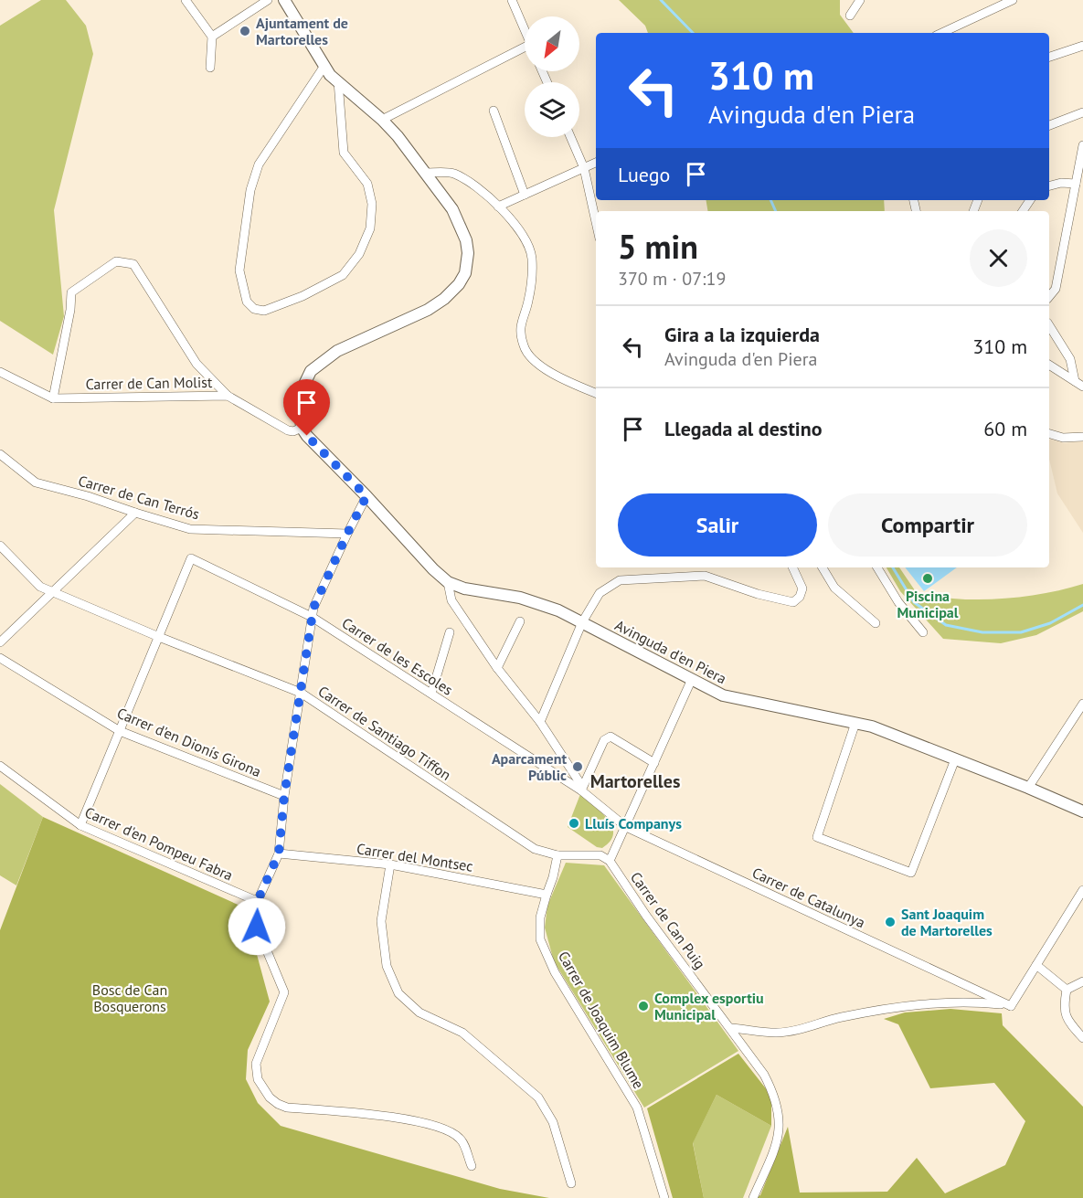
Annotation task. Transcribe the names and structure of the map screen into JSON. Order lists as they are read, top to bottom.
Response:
{
  "streets": {
    "street": [
      "Carrer de Can Molist",
      "Carrer de Can Terrós",
      "Avinguda d'en Piera",
      "Carrer de les Escoles",
      "Carrer de Santiago Tiffon",
      "Carrer d'en Dionís Girona",
      "Carrer d'en Pompeu Fabra",
      "Carrer del Montsec",
      "Carrer de Catalunya",
      "Carrer de Can Puig",
      "Carrer de Joaquim Blume"
    ]
  },
  "crossings": [
    ["Carrer de Can Molist", "Avinguda d'en Piera"],
    ["Carrer de les Escoles", "Carrer de Santiago Tiffon"],
    ["Carrer de Santiago Tiffon", "Carrer de Can Puig"],
    ["Carrer de Santiago Tiffon", "Carrer de Joaquim Blume"],
    ["Carrer del Montsec", "Carrer de Joaquim Blume"]
  ],
  "districts": ["Martorelles"],
  "parks": ["Bosc de Can Bosquerons"],
  "places": [
    "Ajuntament de Martorelles",
    "Piscina Municipal",
    "Aparcament Públic",
    "Lluís Companys",
    "Sant Joaquim de Martorelles",
    "Complex esportiu Municipal"
  ],
  "north": "bottom left",
  "page": {
    "turn": ["310 m", "Avinguda d'en Piera"],
    "then": "Luego",
    "heading": ["5 min", "370 m · 07:19"],
    "list": [
      {
        "name": "Gira a la izquierda",
        "note": "Avinguda d'en Piera",
        "value": "310 m"
      },
      {
        "name": "Llegada al destino",
        "value": "60 m"
      }
    ],
    "buttons": ["Salir", "Compartir"]
  }
}
